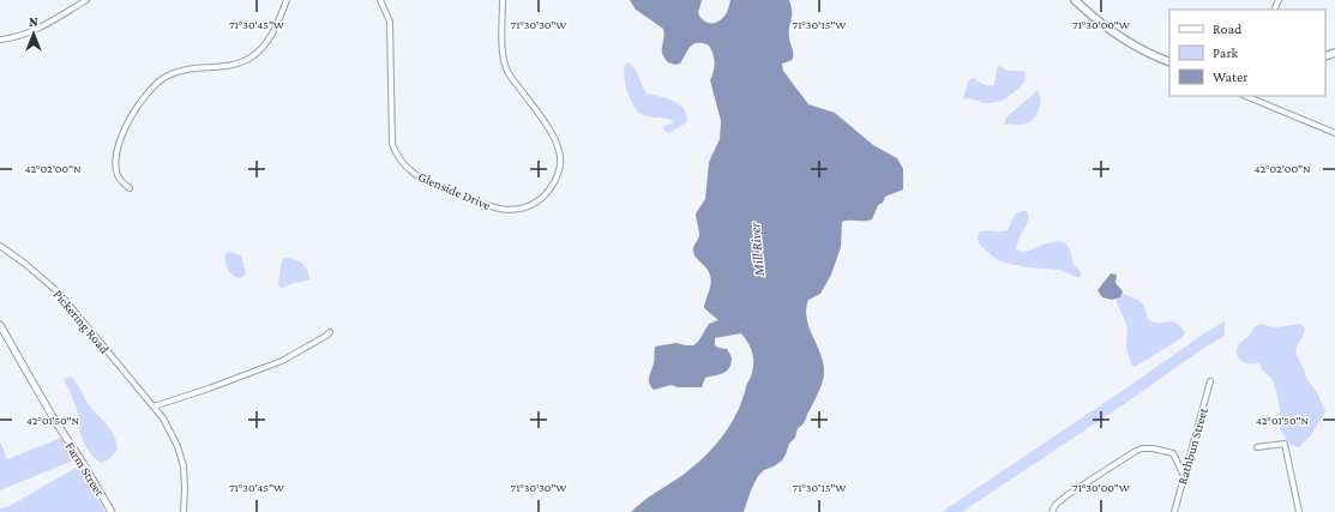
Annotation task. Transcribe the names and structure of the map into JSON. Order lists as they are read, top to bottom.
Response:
{
  "streets": {
    "street": [
      "Glenside Drive",
      "Pickering Road",
      "Rathbun Street",
      "Farm Street"
    ]
  },
  "water": ["Mill River"],
  "legend": ["Road", "Park", "Water"],
  "north": "top",
  "coordinates": [
    "71°30'45\"W",
    "71°30'30\"W",
    "71°30'15\"W",
    "71°30'00\"W",
    "42°02'00\"N",
    "42°01'50\"N"
  ]
}
